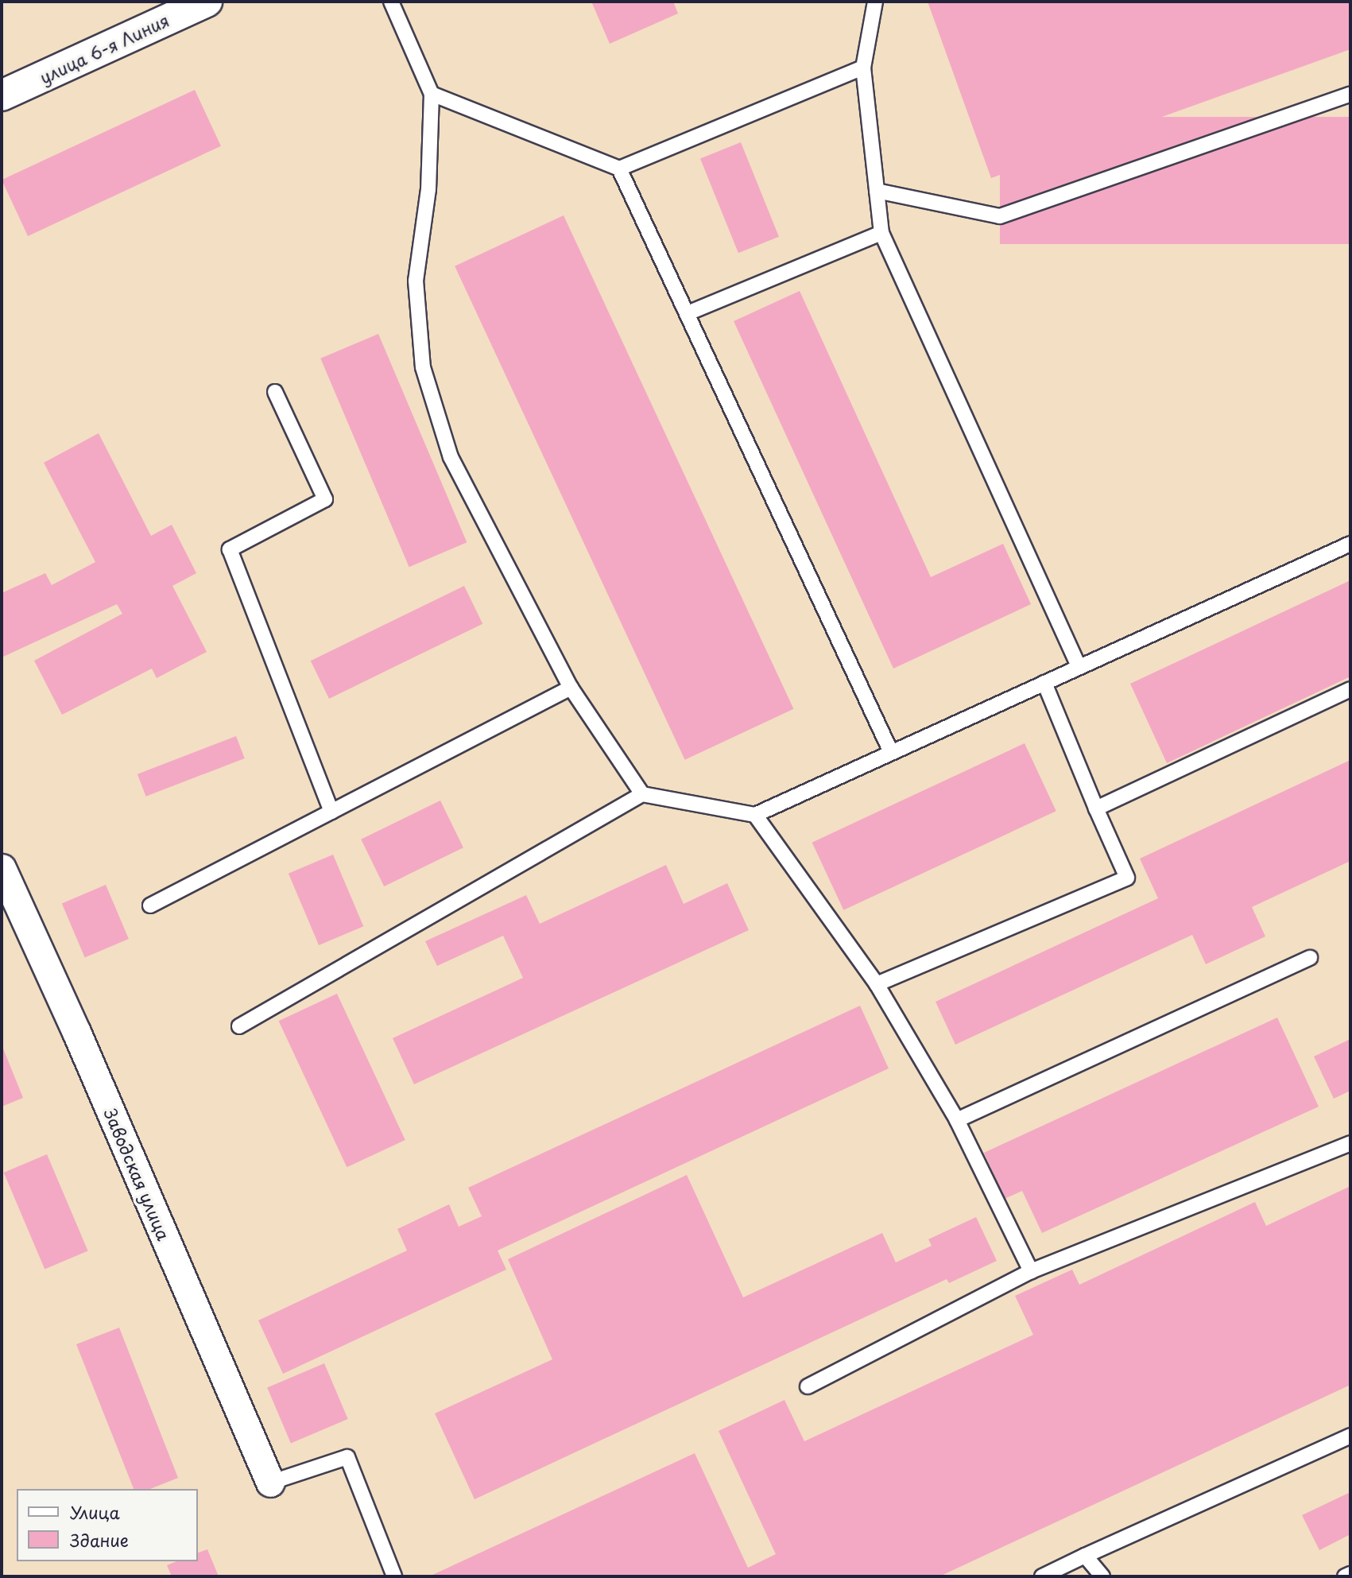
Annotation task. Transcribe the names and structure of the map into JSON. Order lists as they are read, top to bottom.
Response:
{
  "streets": {
    "street": ["улица 6-я Линия", "Заводская улица"]
  },
  "legend": ["Улица", "Здание"]
}
